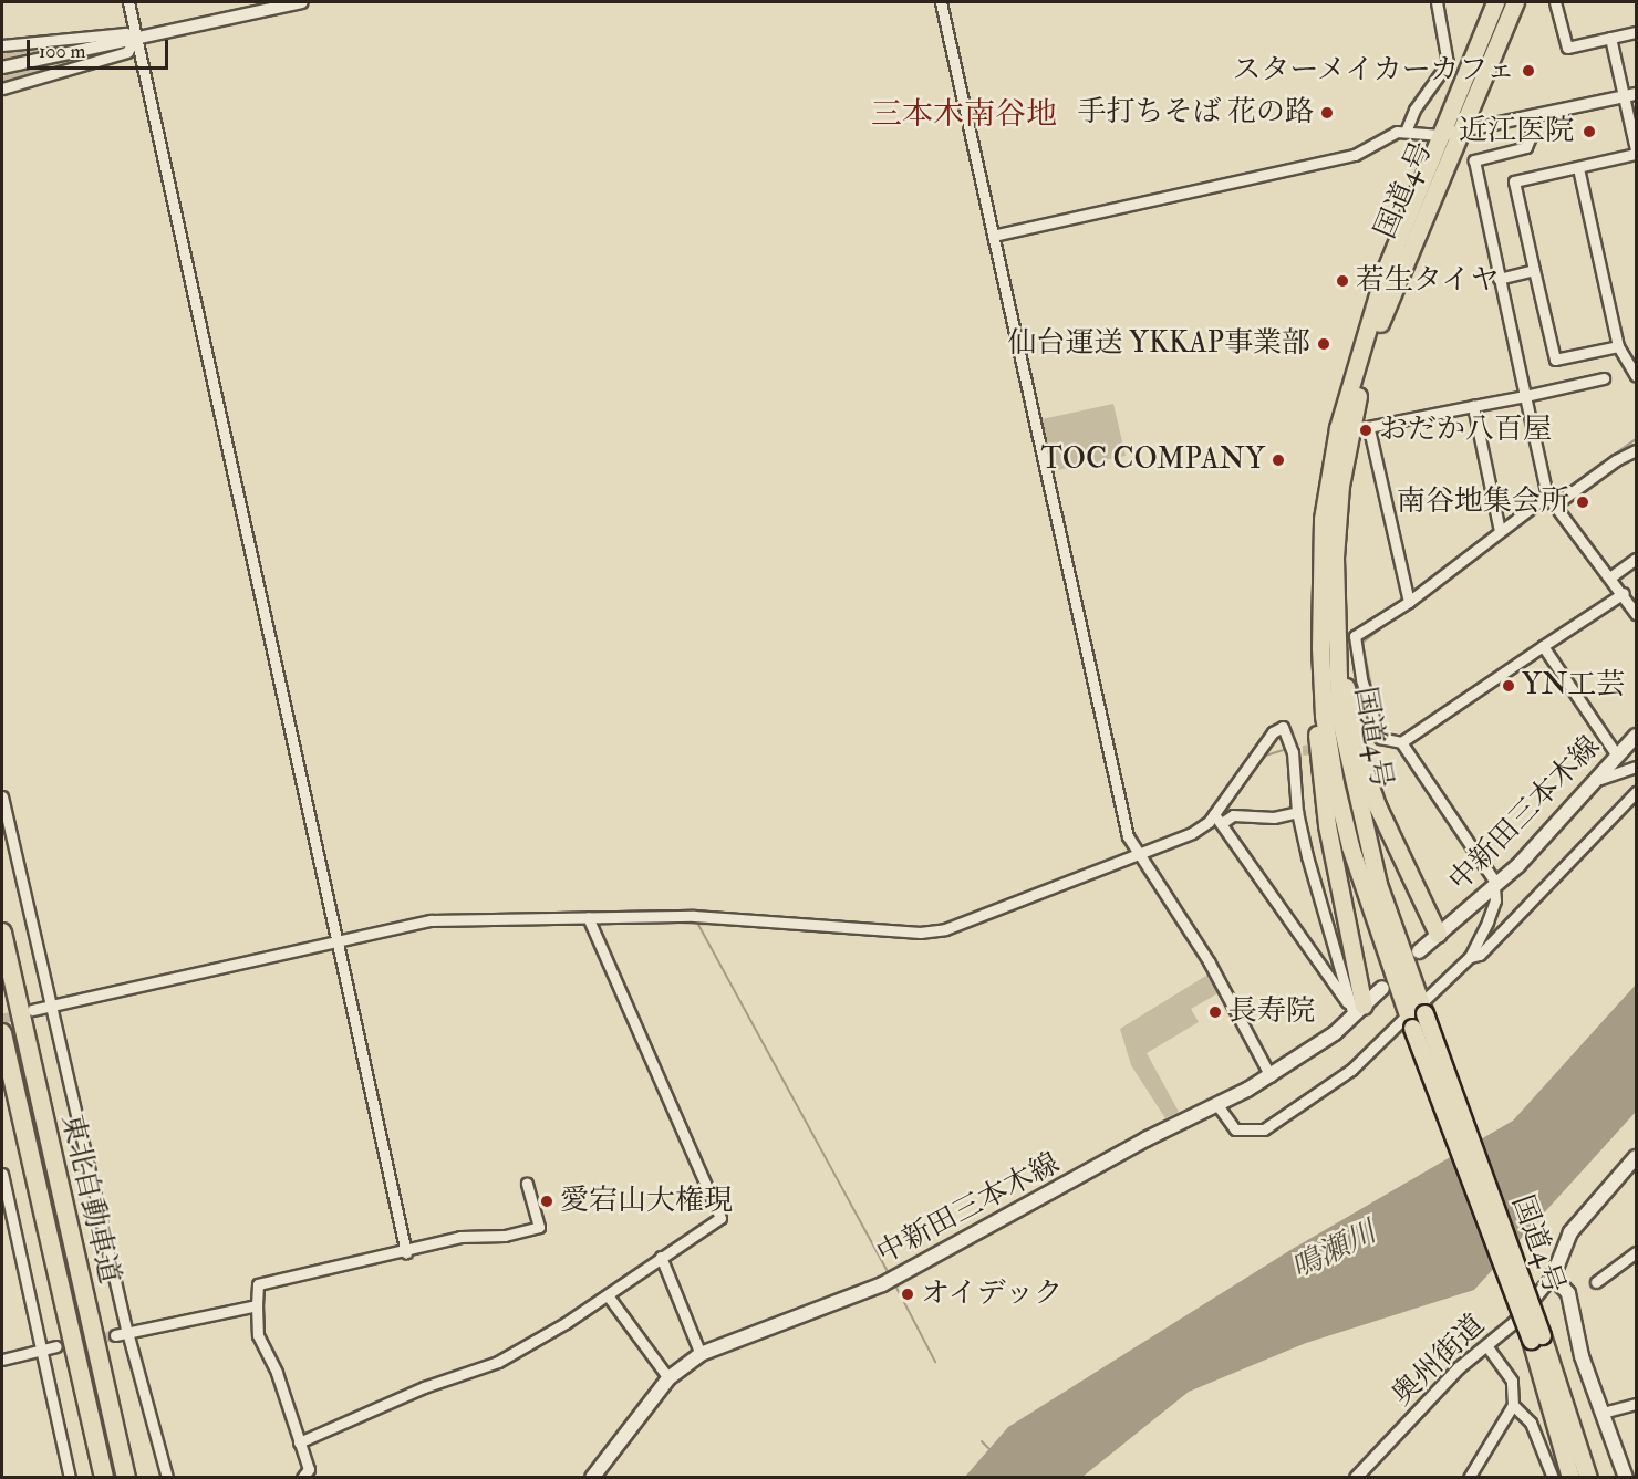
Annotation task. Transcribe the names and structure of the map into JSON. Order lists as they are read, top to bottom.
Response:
{
  "streets": {
    "highway": ["国道4号", "東北自動車道"],
    "main road": ["中新田三本木線"],
    "street": ["奥州街道"]
  },
  "districts": ["三本木南谷地"],
  "water": ["鳴瀬川"],
  "places": [
    "スターメイカーカフェ",
    "手打ちそば 花の路",
    "近江医院",
    "若生タイヤ",
    "仙台運送 YKKAP事業部",
    "おだか八百屋",
    "TOC COMPANY",
    "南谷地集会所",
    "YN工芸",
    "長寿院",
    "愛宕山大権現",
    "オイデック"
  ],
  "scale_bar": "100 m"
}
